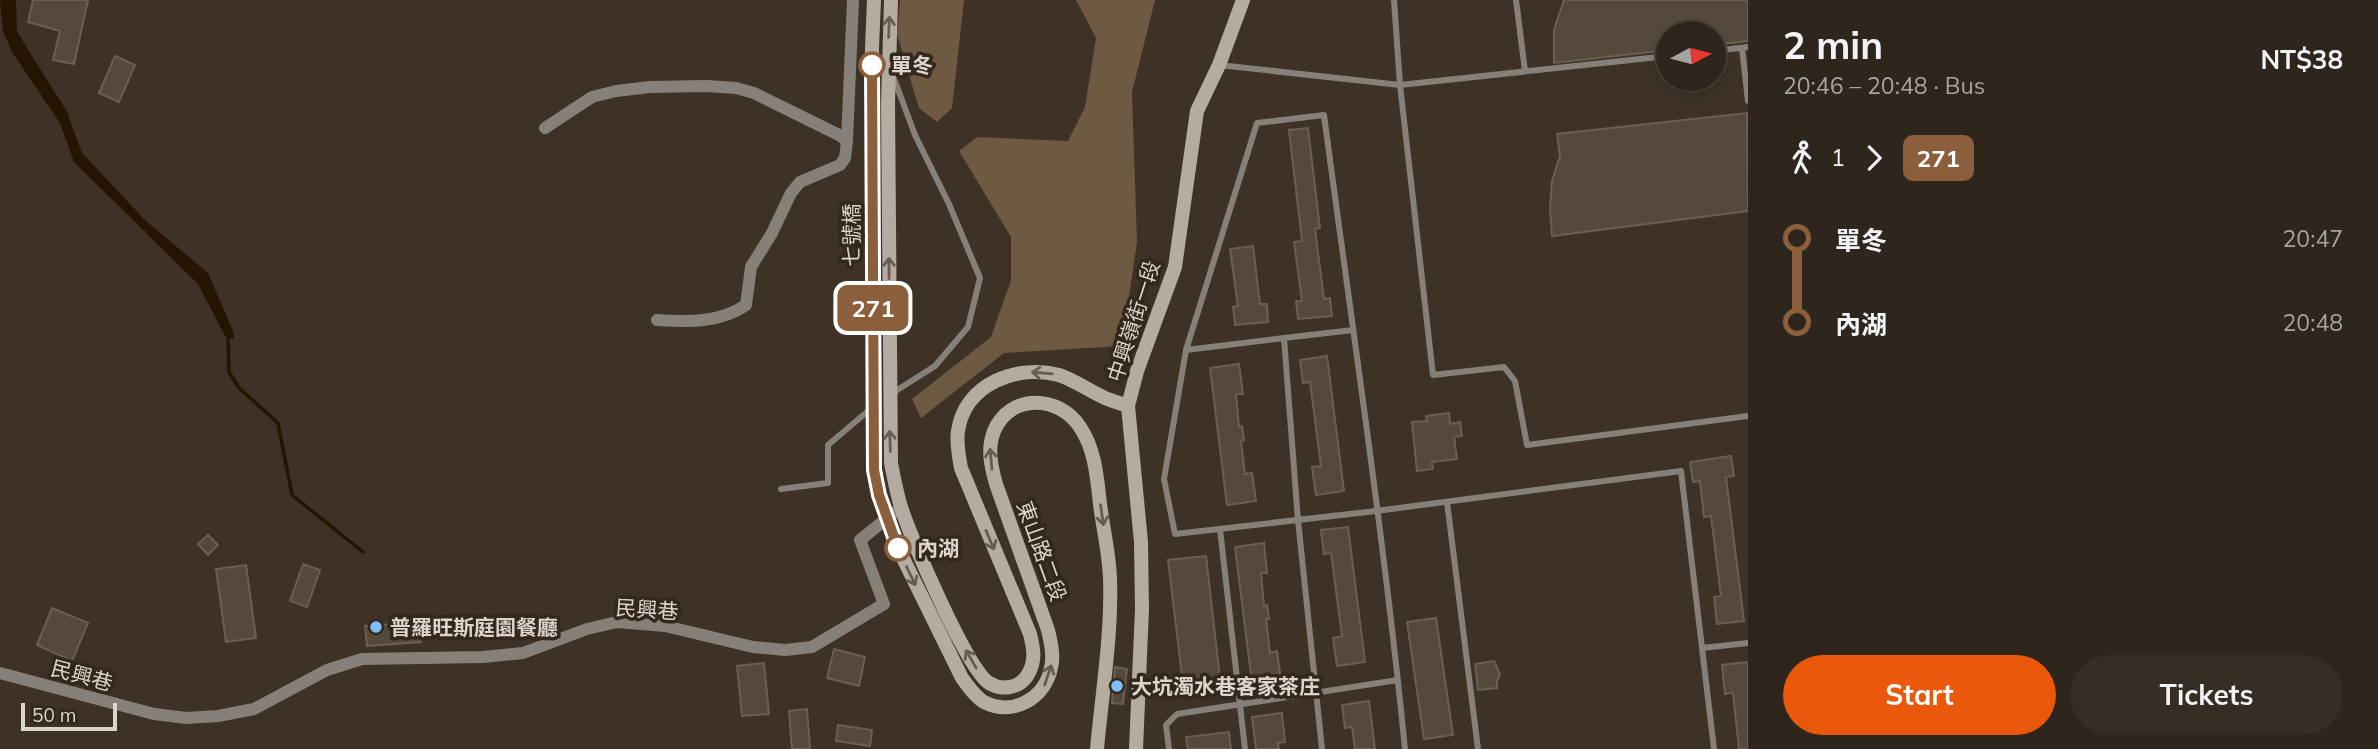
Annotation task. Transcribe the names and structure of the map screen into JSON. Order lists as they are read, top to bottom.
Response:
{
  "streets": {
    "main road": ["七號橋", "中興嶺街一段", "東山路二段"],
    "street": ["民興巷"]
  },
  "crossings": [
    ["七號橋", "東山路二段"],
    ["東山路二段", "民興巷"]
  ],
  "places": [
    "單冬",
    "內湖",
    "普羅旺斯庭園餐廳",
    "大坑濁水巷客家茶庄"
  ],
  "lines": ["bus line 271"],
  "scale_bar": "50 m",
  "north": "right",
  "page": {
    "on_map": "271",
    "heading": ["2 min", "20:46 – 20:48 · Bus", "NT$38"],
    "legs": ["1", "271"],
    "list": [
      {
        "name": "單冬",
        "value": "20:47"
      },
      {
        "name": "內湖",
        "value": "20:48"
      }
    ],
    "buttons": ["Start", "Tickets"],
    "scale": "50 m"
  }
}
